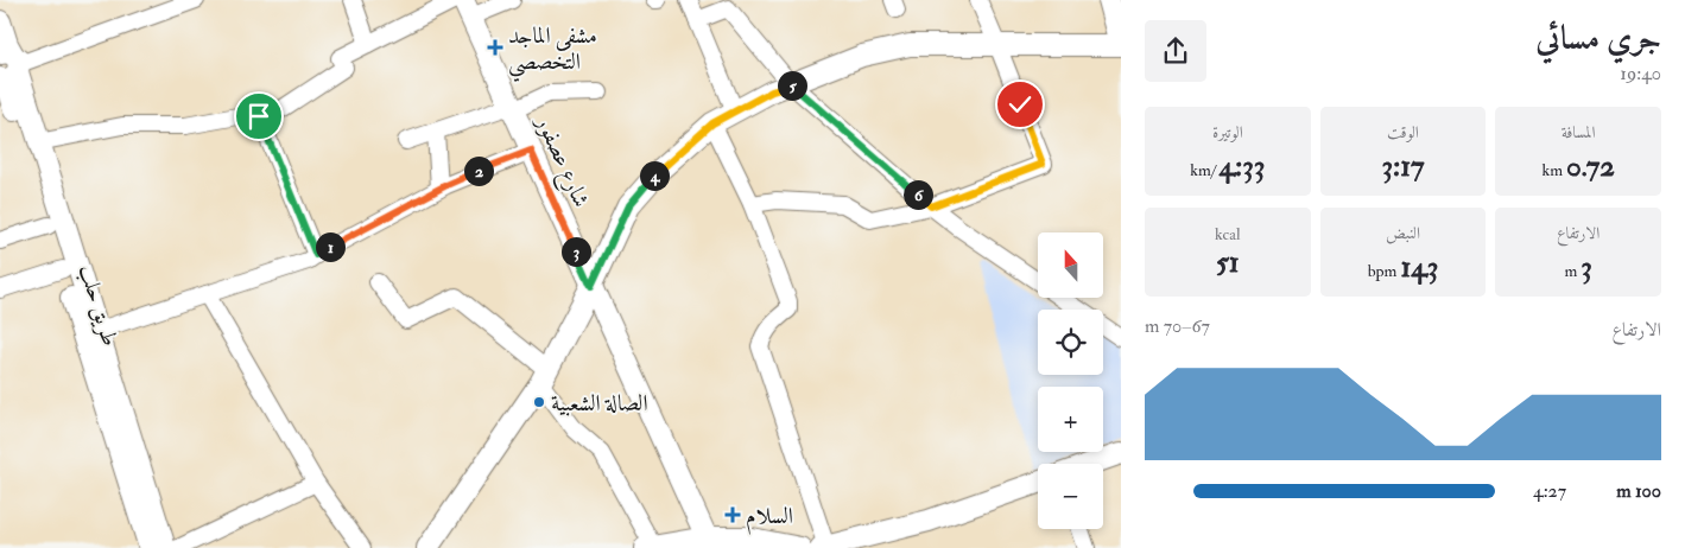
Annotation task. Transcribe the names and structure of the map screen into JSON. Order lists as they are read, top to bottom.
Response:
{
  "streets": {
    "main road": ["شارع عصفور", "طريق حلب"]
  },
  "places": {
    "health": ["مشفى الماجد التخصصي", "السلام"],
    "other": ["الصالة الشعبية"]
  },
  "north": "top",
  "page": {
    "heading": ["جري مسائي", "19:40"],
    "pins": [
      "5",
      "2",
      "4",
      "6",
      "1",
      "3"
    ],
    "stats": [
      ["المسافة", "0.72 km"],
      ["الوقت", "3:17"],
      ["الوتيرة", "4:33 /km"],
      ["الارتفاع", "3 m"],
      ["النبض", "143 bpm"],
      ["kcal", "51"]
    ],
    "map_buttons": ["+", "−"],
    "chart": ["الارتفاع", "67–70 m"],
    "list": [
      {
        "name": "100 m",
        "note": "4:27"
      }
    ]
  }
}
